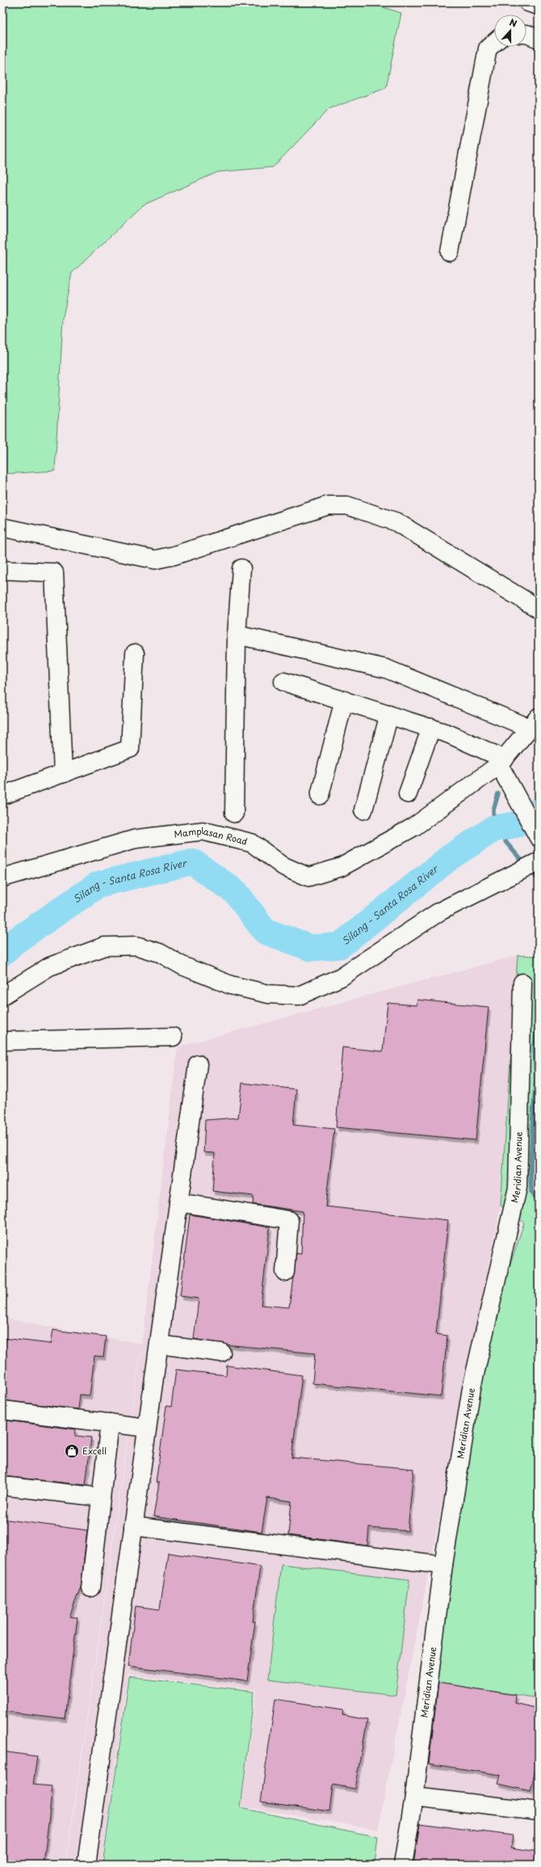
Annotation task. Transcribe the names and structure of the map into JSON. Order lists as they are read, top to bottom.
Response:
{
  "streets": {
    "street": ["Mamplasan Road", "Meridian Avenue"]
  },
  "water": ["Silang - Santa Rosa River"],
  "places": {
    "shop": ["Excell"]
  },
  "north": "top"
}
